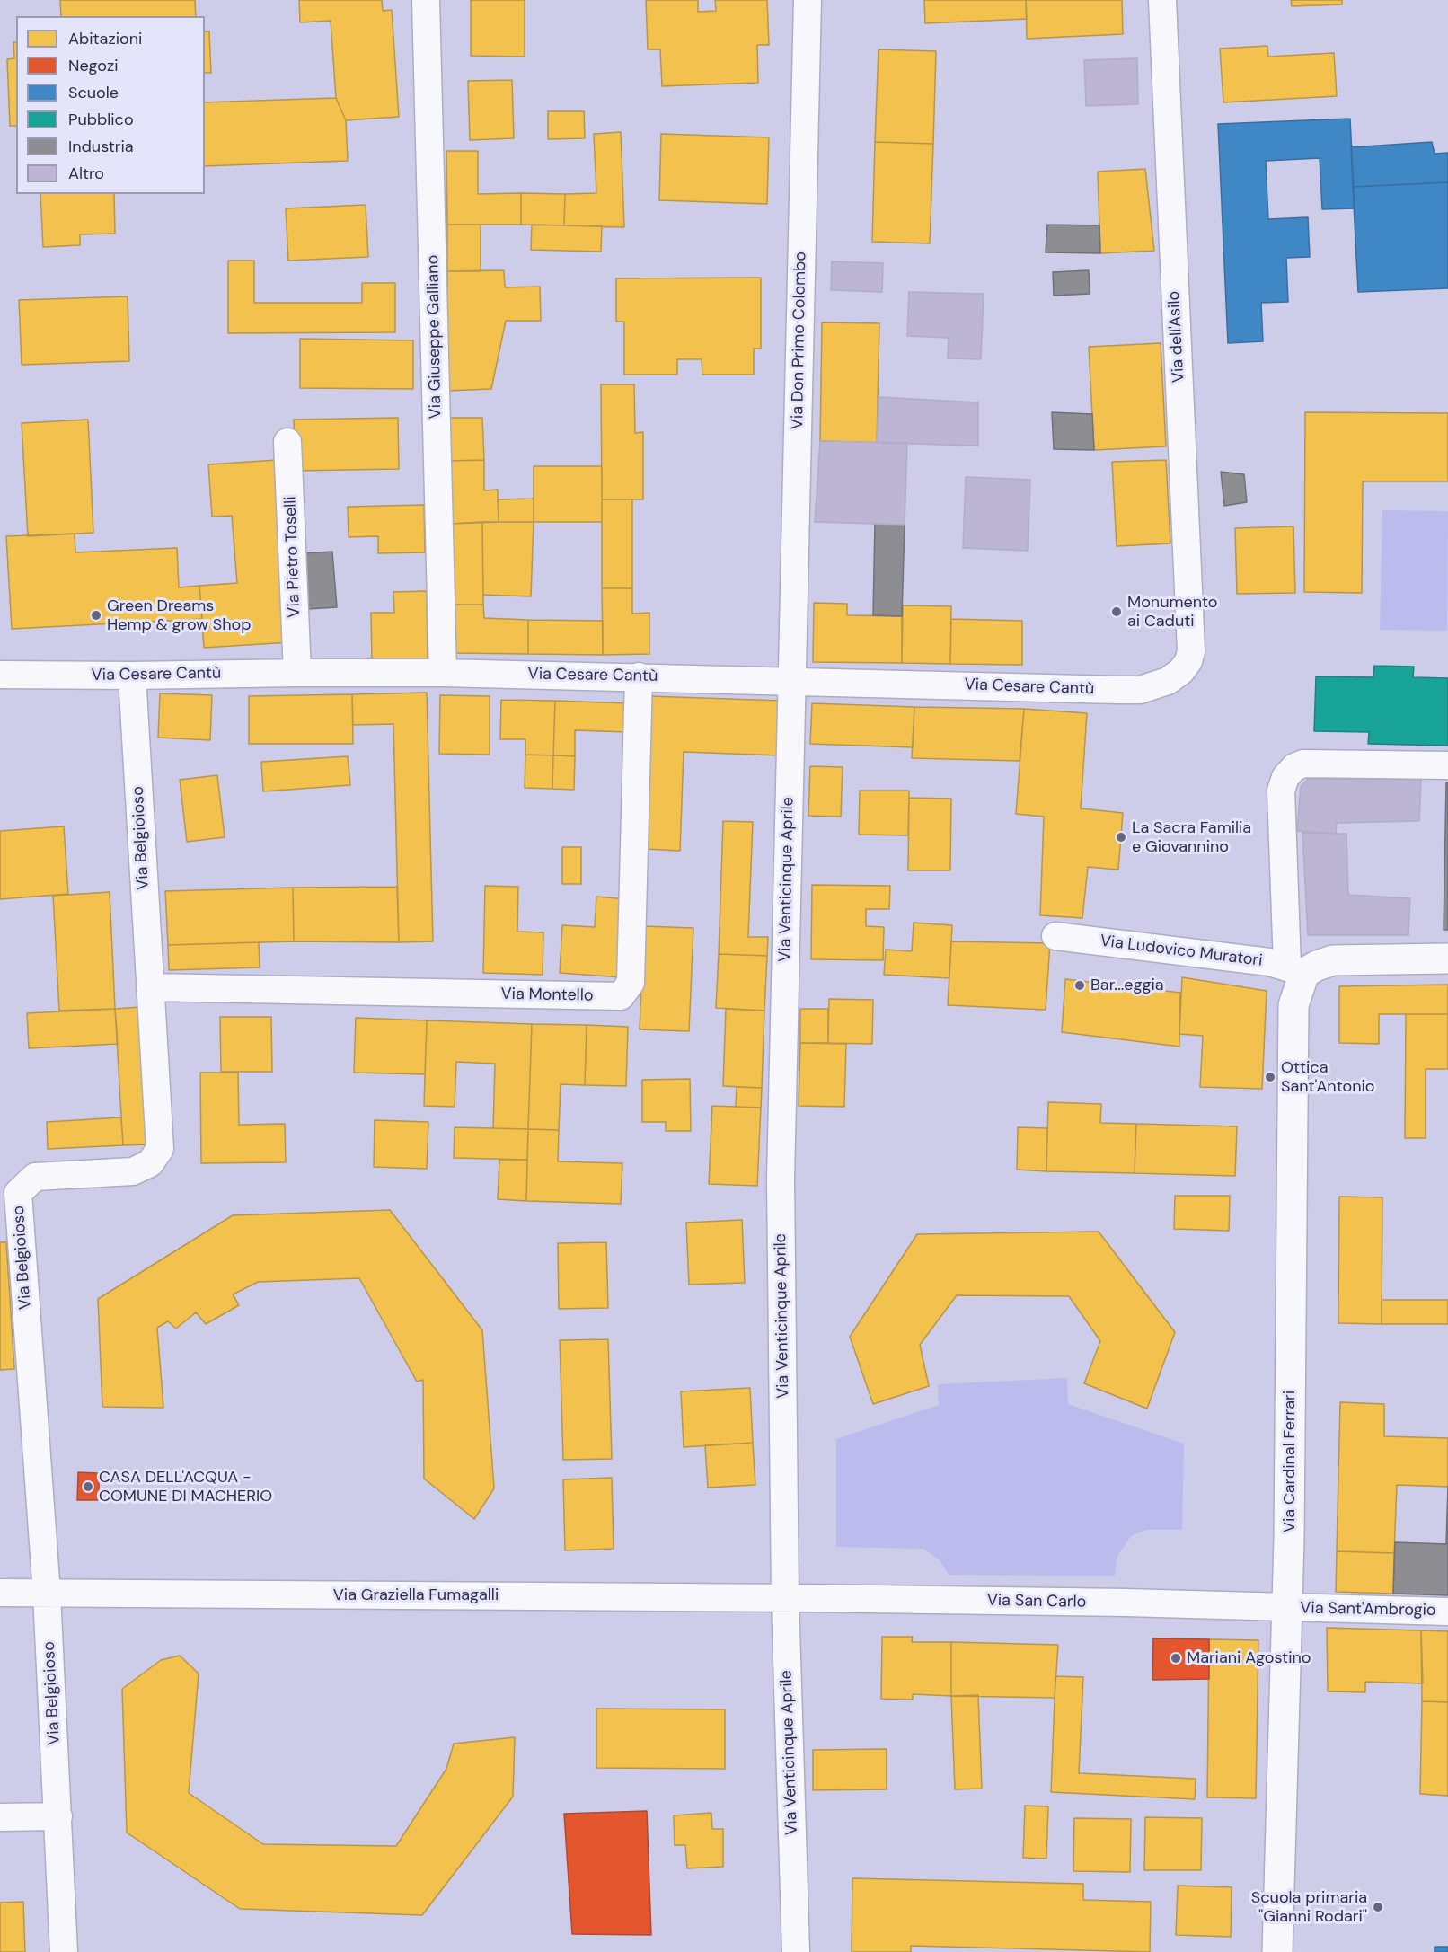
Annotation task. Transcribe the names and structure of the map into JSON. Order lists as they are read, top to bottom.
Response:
{
  "streets": {
    "street": [
      "Via Giuseppe Galliano",
      "Via dell'Asilo",
      "Via Don Primo Colombo",
      "Via Pietro Toselli",
      "Via Cesare Cantù",
      "Via Belgioioso",
      "Via Venticinque Aprile",
      "Via Ludovico Muratori",
      "Via Montello",
      "Via Cardinal Ferrari",
      "Via Graziella Fumagalli",
      "Via San Carlo",
      "Via Sant'Ambrogio"
    ]
  },
  "crossings": [
    ["Via Giuseppe Galliano", "Via Cesare Cantù"],
    ["Via dell'Asilo", "Via Cesare Cantù"],
    ["Via Don Primo Colombo", "Via Cesare Cantù"],
    ["Via Don Primo Colombo", "Via Venticinque Aprile"],
    ["Via Pietro Toselli", "Via Cesare Cantù"],
    ["Via Cesare Cantù", "Via Belgioioso"],
    ["Via Cesare Cantù", "Via Venticinque Aprile"],
    ["Via Cesare Cantù", "Via Montello"],
    ["Via Belgioioso", "Via Montello"],
    ["Via Belgioioso", "Via Graziella Fumagalli"],
    ["Via Venticinque Aprile", "Via Graziella Fumagalli"],
    ["Via Venticinque Aprile", "Via San Carlo"],
    ["Via Ludovico Muratori", "Via Cardinal Ferrari"],
    ["Via Cardinal Ferrari", "Via San Carlo"],
    ["Via Cardinal Ferrari", "Via Sant'Ambrogio"],
    ["Via Graziella Fumagalli", "Via San Carlo"],
    ["Via San Carlo", "Via Sant'Ambrogio"]
  ],
  "places": [
    "Monumento ai Caduti",
    "Green Dreams Hemp & grow Shop",
    "La Sacra Familia e Giovannino",
    "Bar...eggia",
    "Ottica Sant'Antonio",
    "CASA DELL'ACQUA - COMUNE DI MACHERIO",
    "Mariani Agostino",
    "Scuola primaria \"Gianni Rodari\""
  ],
  "legend": [
    "Abitazioni",
    "Negozi",
    "Scuole",
    "Pubblico",
    "Industria",
    "Altro"
  ]
}
